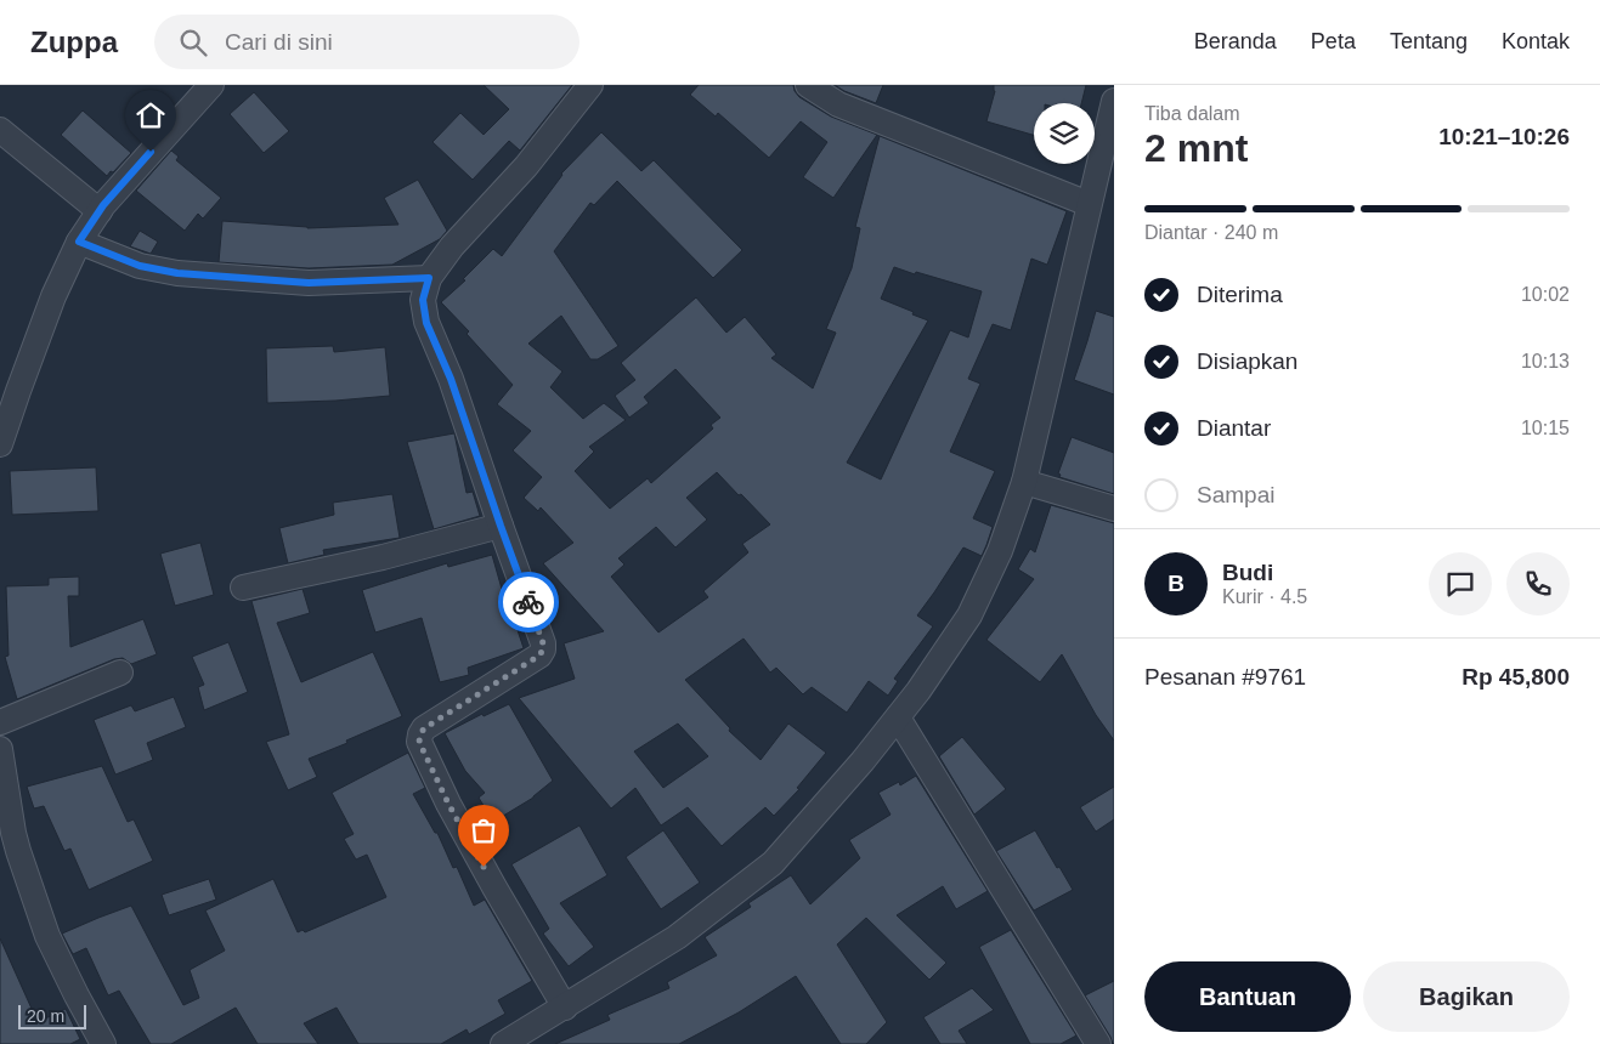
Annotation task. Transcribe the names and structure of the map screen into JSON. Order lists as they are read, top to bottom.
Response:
{
  "scale_bar": "20 m",
  "page": {
    "header": "Zuppa",
    "search": "Cari di sini",
    "nav": [
      "Beranda",
      "Peta",
      "Tentang",
      "Kontak"
    ],
    "heading": ["2 mnt", "Tiba dalam", "10:21–10:26"],
    "panel": [
      "Budi",
      "Kurir · 4.5",
      "Pesanan #9761",
      "Rp 45,800"
    ],
    "bar": "Diantar · 240 m",
    "list": [
      ["Diterima", "10:02"],
      ["Disiapkan", "10:13"],
      ["Diantar", "10:15"],
      "Sampai"
    ],
    "round": "B",
    "buttons": ["Bantuan", "Bagikan"],
    "scale": "20 m"
  }
}
